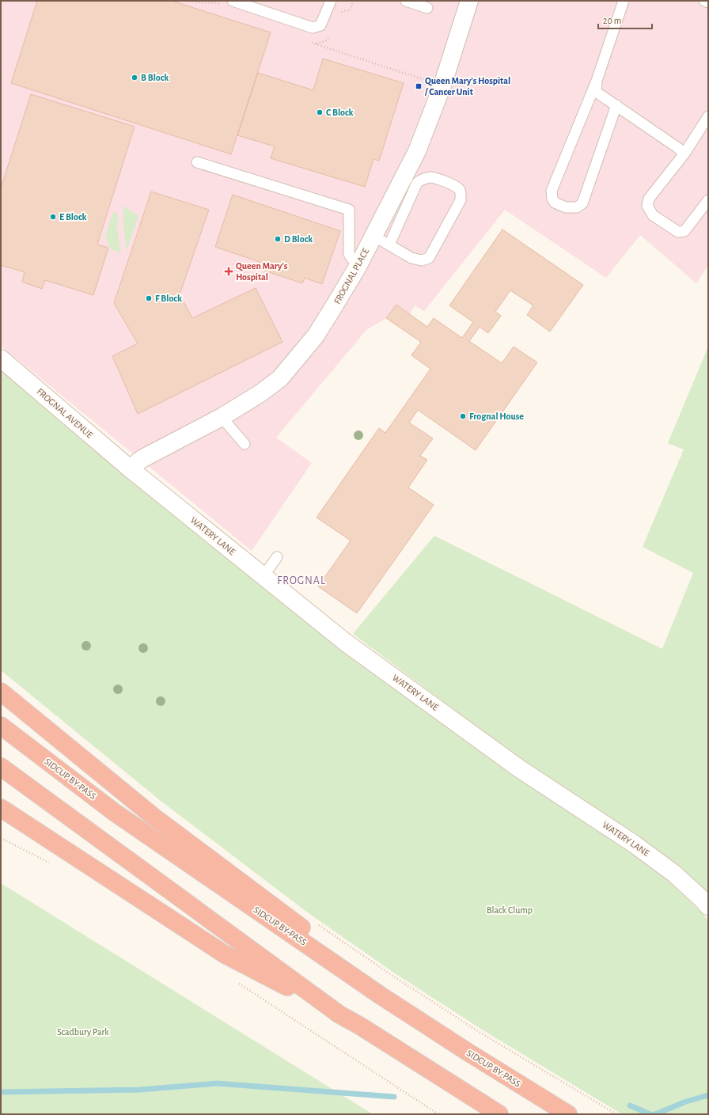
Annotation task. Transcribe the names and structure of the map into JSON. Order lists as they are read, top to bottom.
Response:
{
  "streets": {
    "highway": ["SIDCUP BY-PASS"],
    "street": ["FROGNAL PLACE", "FROGNAL AVENUE", "WATERY LANE"]
  },
  "crossings": [
    ["FROGNAL PLACE", "FROGNAL AVENUE"],
    ["FROGNAL PLACE", "WATERY LANE"],
    ["FROGNAL AVENUE", "WATERY LANE"]
  ],
  "districts": ["FROGNAL"],
  "parks": ["Black Clump", "Scadbury Park"],
  "places": {
    "other": [
      "B Block",
      "C Block",
      "E Block",
      "D Block",
      "F Block",
      "Frognal House"
    ],
    "transit": ["Queen Mary's Hospital / Cancer Unit"],
    "health": ["Queen Mary's Hospital"]
  },
  "scale_bar": "20 m"
}
